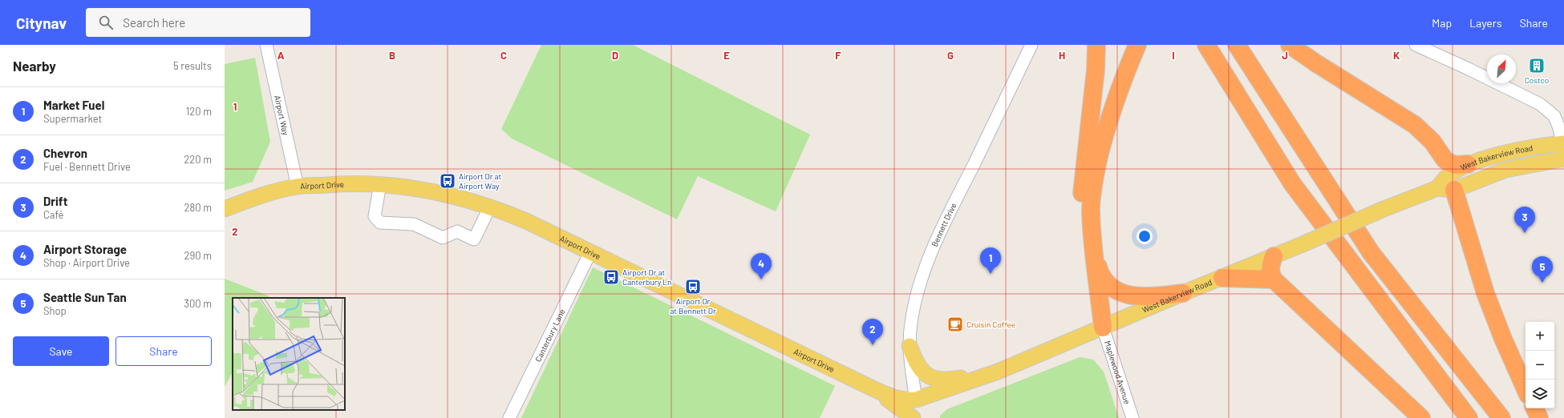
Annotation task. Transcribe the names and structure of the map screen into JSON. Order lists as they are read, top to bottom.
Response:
{
  "streets": {
    "main road": ["West Bakerview Road", "Airport Drive", "Bennett Drive"],
    "street": ["Airport Way", "Canterbury Lane", "Maplewood Avenue"]
  },
  "crossings": [
    ["Airport Way", "Airport Drive"],
    ["West Bakerview Road", "Airport Drive"],
    ["West Bakerview Road", "Bennett Drive"],
    ["West Bakerview Road", "Maplewood Avenue"],
    ["Airport Drive", "Bennett Drive"],
    ["Airport Drive", "Canterbury Lane"]
  ],
  "places": {
    "building": ["Costco"],
    "bus stop": ["Airport Dr at Airport Way", "Airport Dr at Canterbury Ln", "Airport Dr at Bennett Dr"],
    "cafe": ["Cruisin Coffee"]
  },
  "north": "top right",
  "page": {
    "header": "Citynav",
    "search": "Search here",
    "nav": ["Map", "Layers", "Share"],
    "heading": ["Nearby", "5 results"],
    "list": [
      {
        "mark": "1",
        "name": "Market Fuel",
        "note": "Supermarket",
        "value": "120 m"
      },
      {
        "mark": "2",
        "name": "Chevron",
        "note": "Fuel · Bennett Drive",
        "value": "220 m"
      },
      {
        "mark": "3",
        "name": "Drift",
        "note": "Café",
        "value": "280 m"
      },
      {
        "mark": "4",
        "name": "Airport Storage",
        "note": "Shop · Airport Drive",
        "value": "290 m"
      },
      {
        "mark": "5",
        "name": "Seattle Sun Tan",
        "note": "Shop",
        "value": "300 m"
      }
    ],
    "pins": [
      "3",
      "1",
      "4",
      "5",
      "2"
    ],
    "map_buttons": ["+", "−"],
    "buttons": ["Save", "Share"]
  },
  "grid": {
    "columns": [
      "A",
      "B",
      "C",
      "D",
      "E",
      "F",
      "G",
      "H",
      "I",
      "J",
      "K"
    ],
    "rows": ["1", "2"]
  }
}
